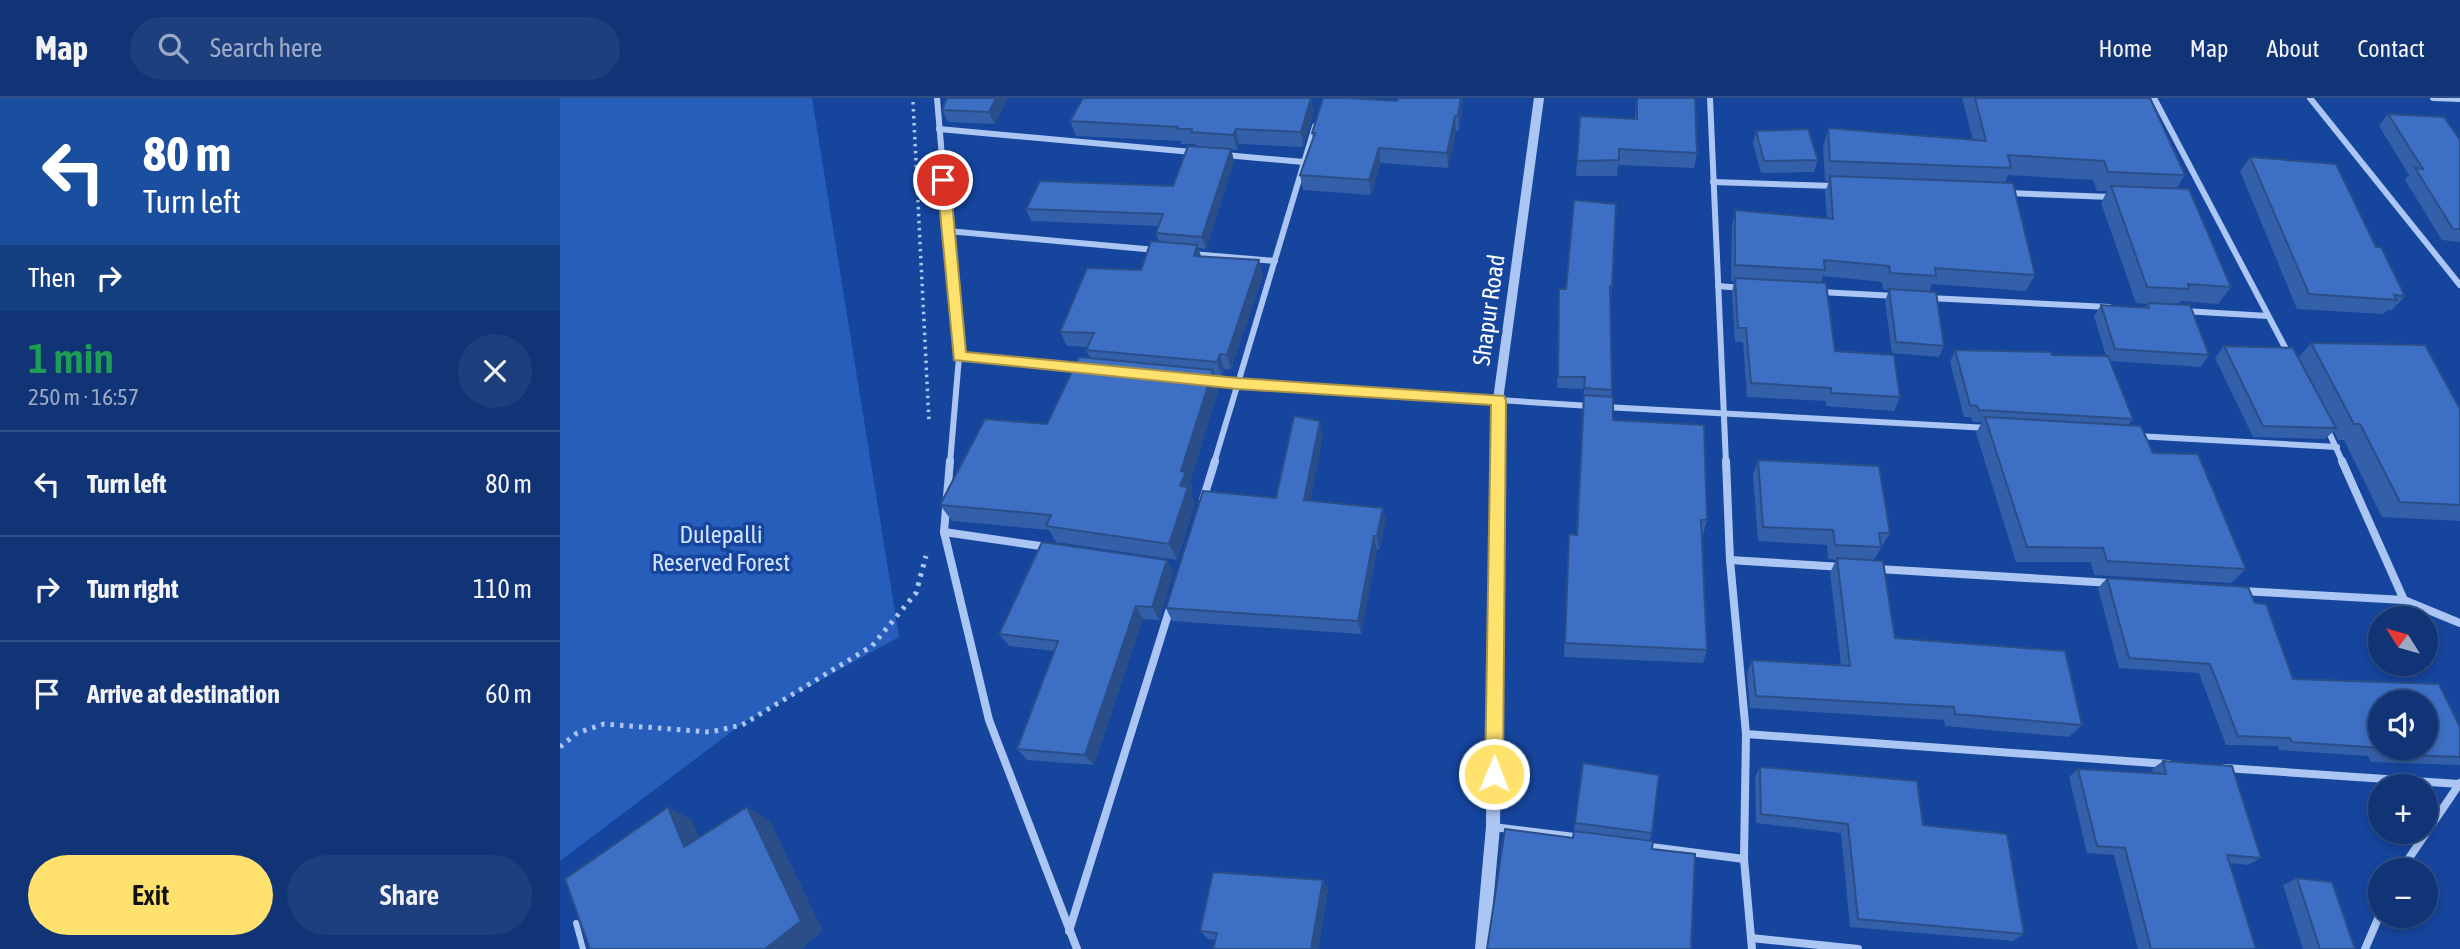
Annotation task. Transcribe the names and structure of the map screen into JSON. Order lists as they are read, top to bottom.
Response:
{
  "streets": {
    "street": ["Shapur Road"]
  },
  "parks": ["Dulepalli Reserved Forest"],
  "north": "top left",
  "page": {
    "header": "Map",
    "search": "Search here",
    "nav": [
      "Home",
      "Map",
      "About",
      "Contact"
    ],
    "turn": ["80 m", "Turn left"],
    "then": "Then",
    "heading": ["1 min", "250 m · 16:57"],
    "list": [
      {
        "name": "Turn left",
        "value": "80 m"
      },
      {
        "name": "Turn right",
        "value": "110 m"
      },
      {
        "name": "Arrive at destination",
        "value": "60 m"
      }
    ],
    "map_buttons": ["+", "−"],
    "buttons": ["Exit", "Share"]
  }
}
